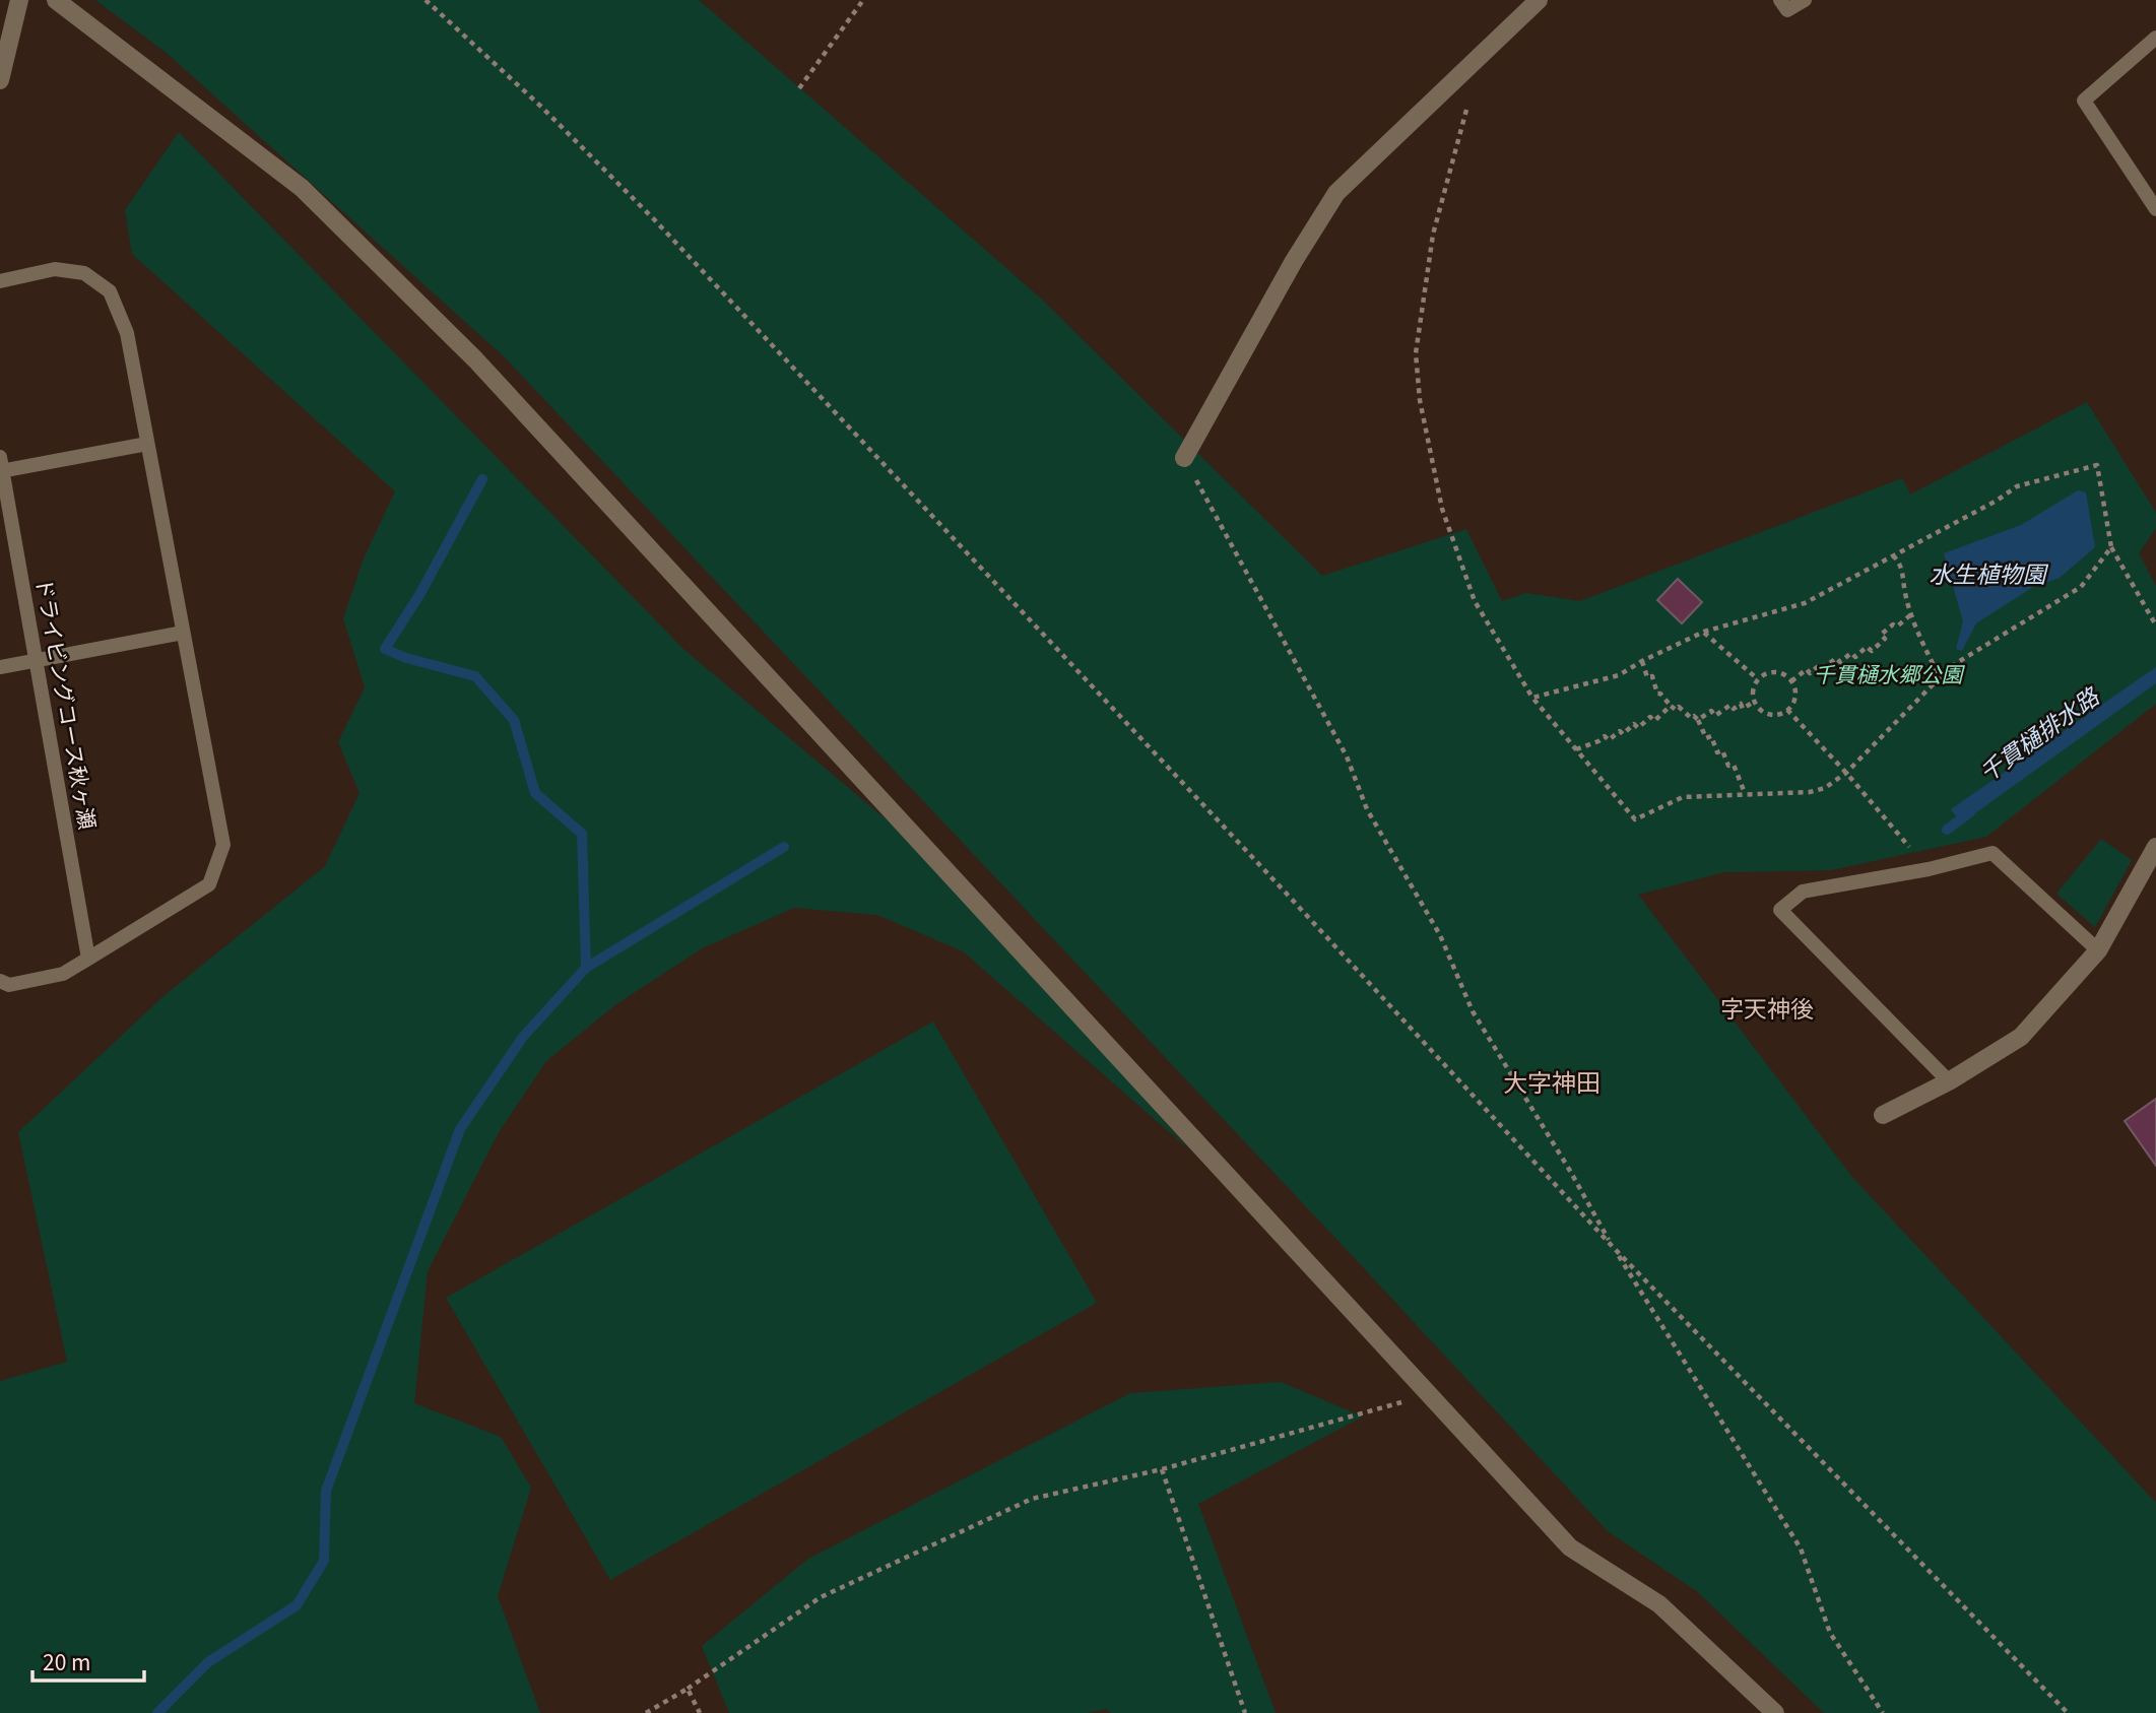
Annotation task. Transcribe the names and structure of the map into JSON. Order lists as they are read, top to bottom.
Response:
{
  "streets": {
    "lane": ["ドライビングコース秋ヶ瀬"]
  },
  "districts": ["字天神後", "大字神田"],
  "water": ["水生植物園", "千貫樋排水路"],
  "parks": ["千貫樋水郷公園"],
  "scale_bar": "20 m"
}
